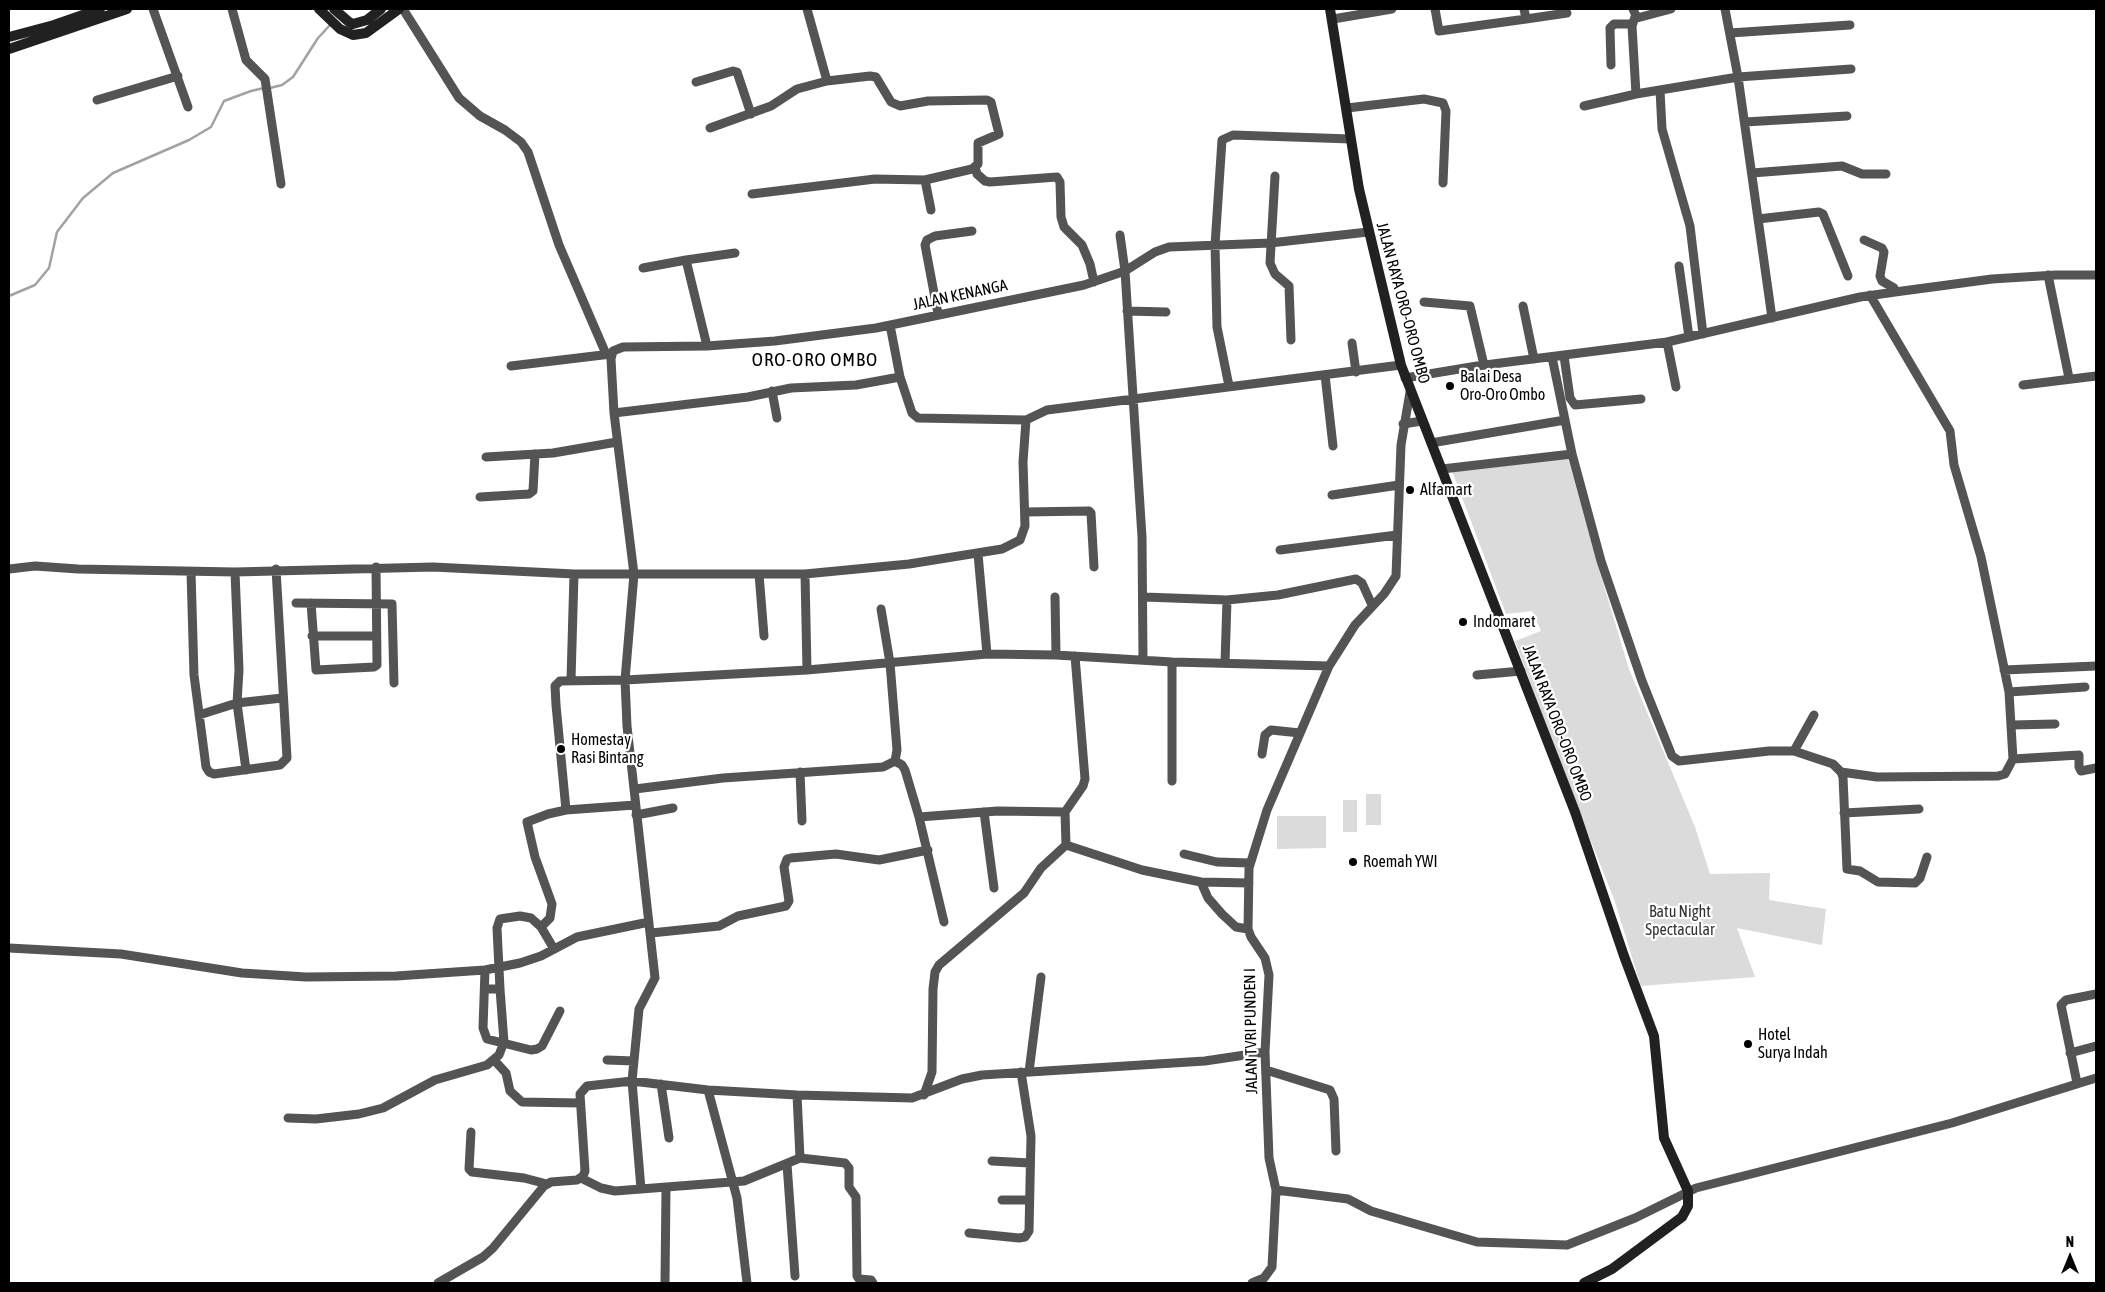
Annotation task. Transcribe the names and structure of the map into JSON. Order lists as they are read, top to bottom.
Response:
{
  "streets": {
    "main road": ["JALAN RAYA ORO-ORO OMBO"],
    "street": ["JALAN KENANGA", "JALAN TVRI PUNDEN I"]
  },
  "crossings": [
    ["JALAN KENANGA", "JALAN RAYA ORO-ORO OMBO"]
  ],
  "districts": ["ORO-ORO OMBO"],
  "parks": ["Batu Night Spectacular"],
  "places": [
    "Balai Desa Oro-Oro Ombo",
    "Alfamart",
    "Indomaret",
    "Homestay Rasi Bintang",
    "Roemah YWI",
    "Hotel Surya Indah"
  ],
  "north": "top"
}
